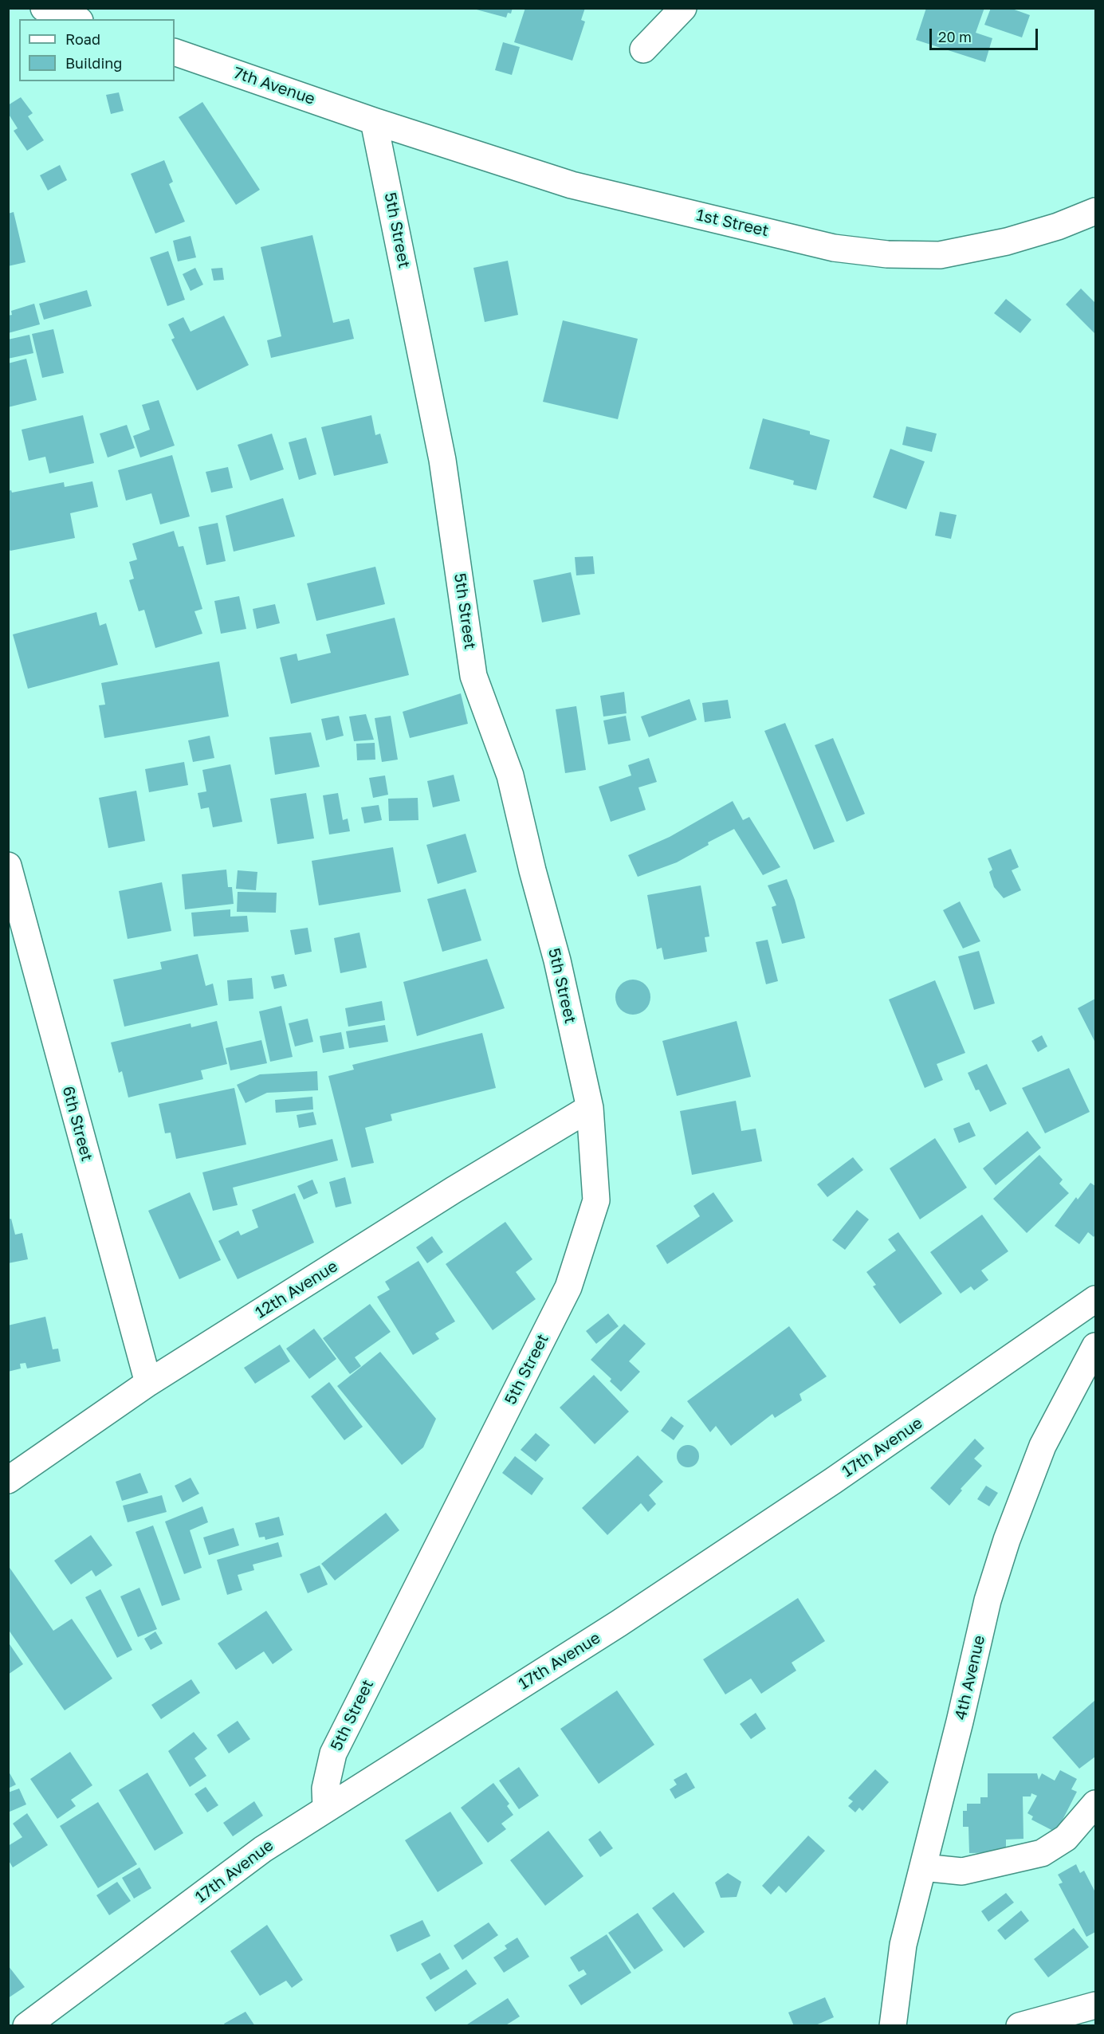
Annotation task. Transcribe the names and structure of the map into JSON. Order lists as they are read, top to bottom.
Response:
{
  "streets": {
    "street": [
      "7th Avenue",
      "1st Street",
      "5th Street",
      "6th Street",
      "12th Avenue",
      "17th Avenue",
      "4th Avenue"
    ]
  },
  "crossings": [
    ["7th Avenue", "1st Street"],
    ["7th Avenue", "5th Street"],
    ["1st Street", "5th Street"],
    ["5th Street", "12th Avenue"],
    ["5th Street", "17th Avenue"],
    ["6th Street", "12th Avenue"]
  ],
  "legend": ["Road", "Building"],
  "scale_bar": "20 m"
}
